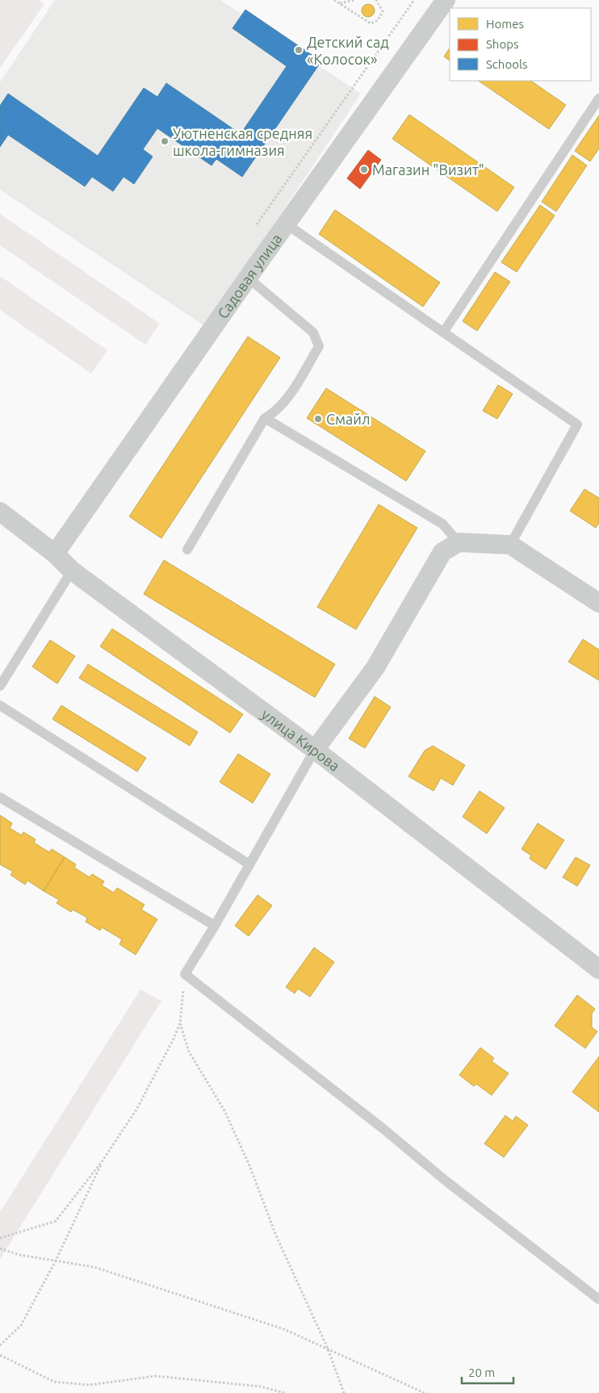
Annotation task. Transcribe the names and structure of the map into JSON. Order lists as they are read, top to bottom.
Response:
{
  "streets": {
    "street": ["Садовая улица", "улица Кирова"]
  },
  "crossings": [
    ["Садовая улица", "улица Кирова"]
  ],
  "places": [
    "Детский сад «Колосок»",
    "Уютненская средняя школа-гимназия",
    "Магазин \"Визит\"",
    "Смайл"
  ],
  "legend": ["Homes", "Shops", "Schools"],
  "scale_bar": "20 m"
}
